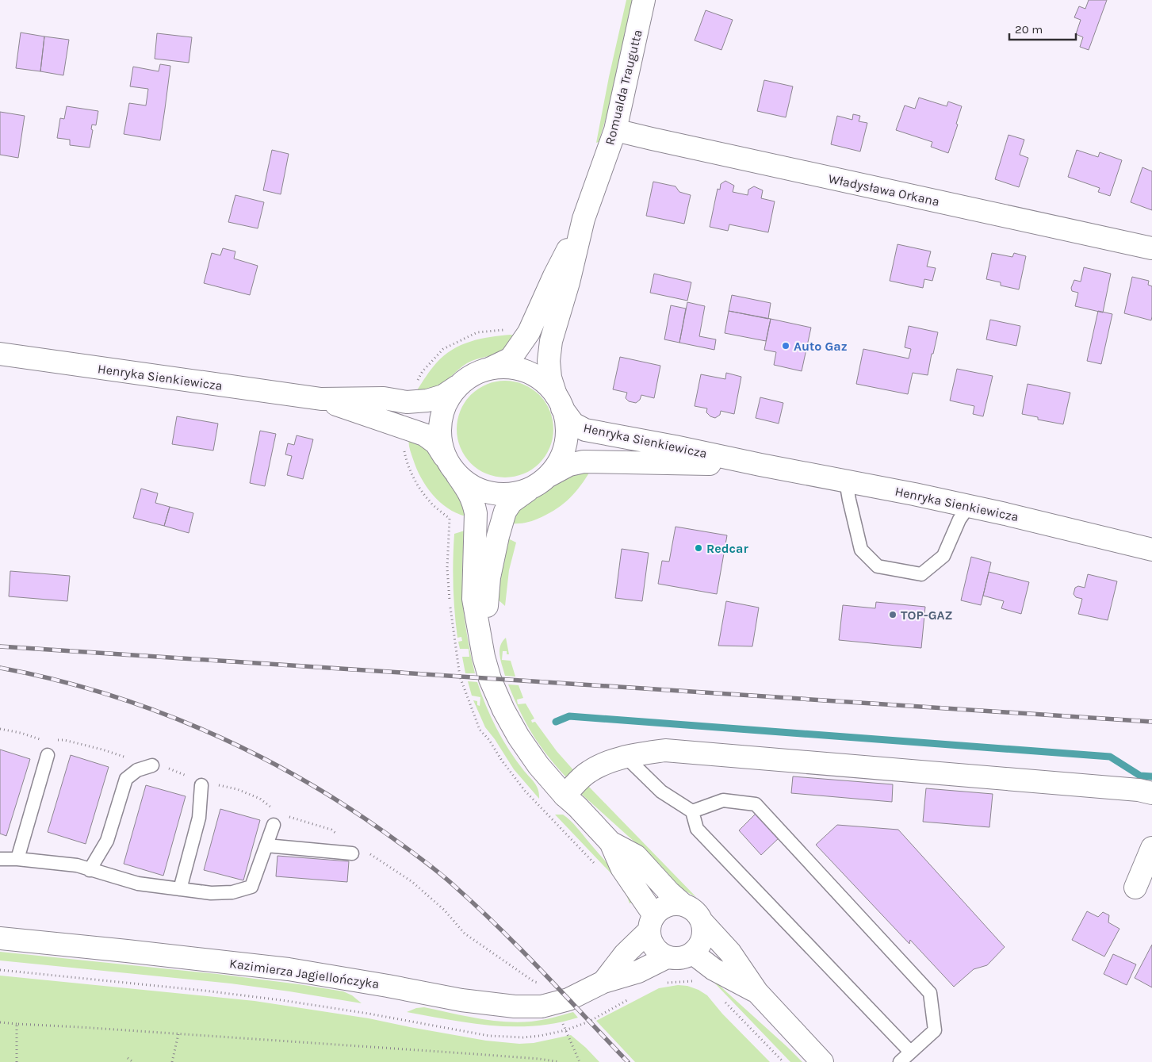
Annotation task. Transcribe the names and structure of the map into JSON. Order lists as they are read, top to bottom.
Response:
{
  "streets": {
    "main road": [
      "Romualda Traugutta",
      "Władysława Orkana",
      "Henryka Sienkiewicza",
      "Kazimierza Jagiellończyka"
    ]
  },
  "crossings": [
    ["Romualda Traugutta", "Władysława Orkana"],
    ["Romualda Traugutta", "Henryka Sienkiewicza"]
  ],
  "places": ["Auto Gaz", "Redcar", "TOP-GAZ"],
  "scale_bar": "20 m"
}
